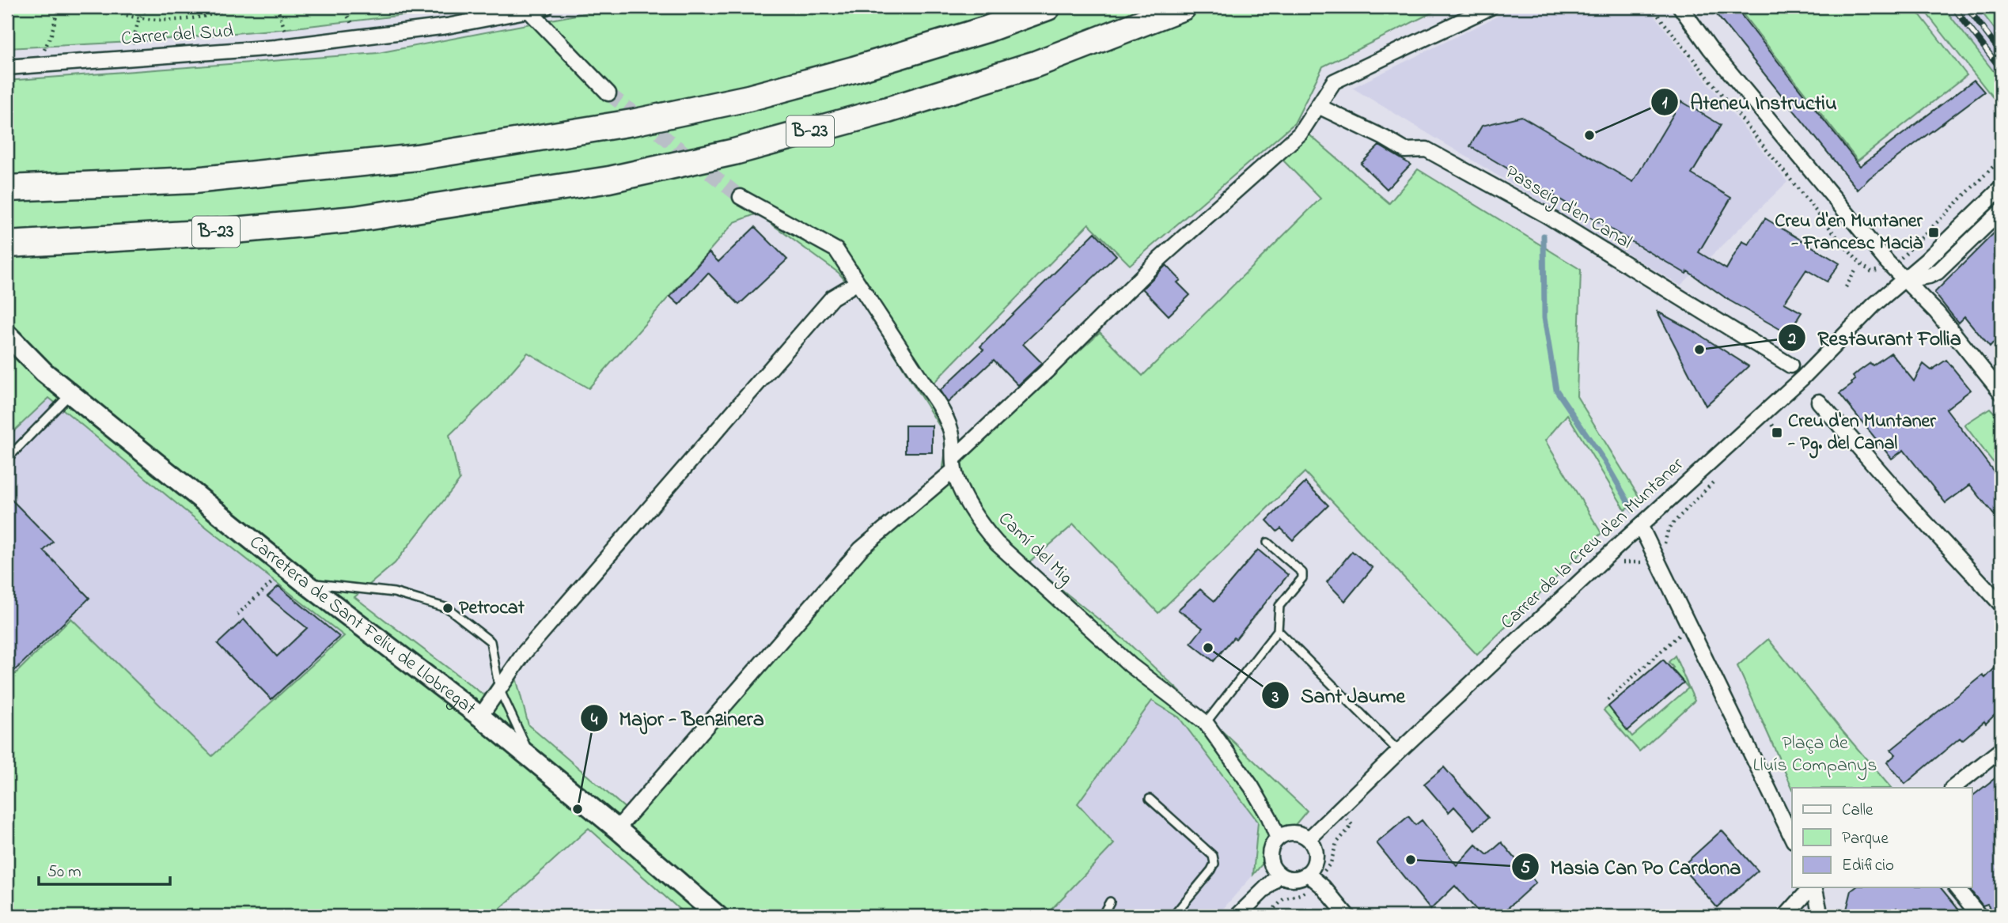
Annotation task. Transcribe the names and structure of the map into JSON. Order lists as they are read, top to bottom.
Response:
{
  "streets": {
    "highway": ["B-23"],
    "street": [
      "Carrer del Sud",
      "Passeig d'en Canal",
      "Carrer de la Creu d'en Muntaner",
      "Camí del Mig",
      "Carretera de Sant Feliu de Llobregat"
    ]
  },
  "crossings": [
    ["Carrer de la Creu d'en Muntaner", "Camí del Mig"]
  ],
  "parks": ["Plaça de Lluís Companys"],
  "places": {
    "other": [
      "Ateneu Instructiu",
      "Restaurant Follia",
      "Petrocat",
      "Sant Jaume",
      "Major - Benzinera",
      "Masia Can Po Cardona"
    ],
    "transit": ["Creu d'en Muntaner - Francesc Macià", "Creu d'en Muntaner - Pg. del Canal"]
  },
  "legend": ["Calle", "Parque", "Edificio"],
  "scale_bar": "50 m"
}
